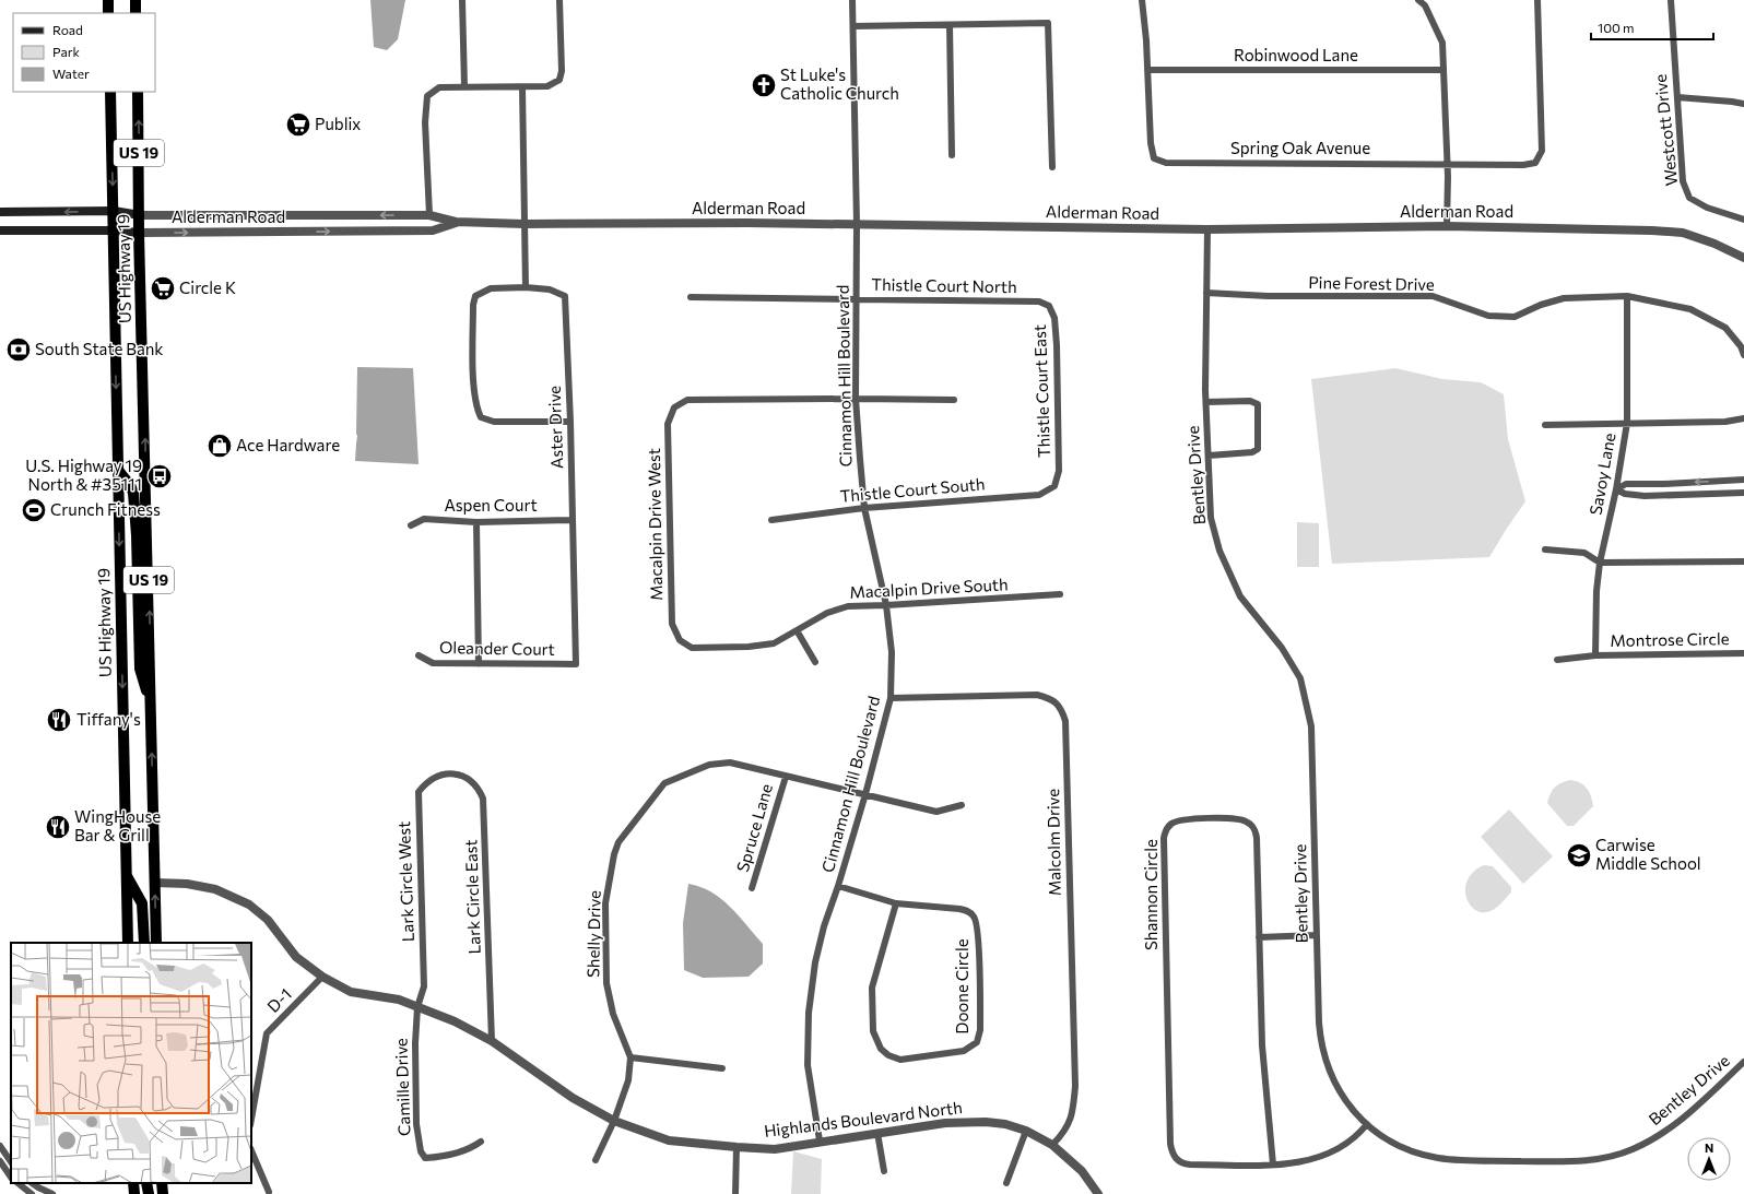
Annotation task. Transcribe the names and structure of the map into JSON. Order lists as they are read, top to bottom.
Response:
{
  "streets": {
    "highway": ["US 19", "US Highway 19"],
    "main road": ["Alderman Road"],
    "street": [
      "Robinwood Lane",
      "Westcott Drive",
      "Spring Oak Avenue",
      "Pine Forest Drive",
      "Thistle Court North",
      "Cinnamon Hill Boulevard",
      "Thistle Court East",
      "Aster Drive",
      "Savoy Lane",
      "Bentley Drive",
      "Thistle Court South",
      "Aspen Court",
      "Macalpin Drive West",
      "Macalpin Drive South",
      "Montrose Circle",
      "Oleander Court",
      "Spruce Lane",
      "Malcolm Drive",
      "Lark Circle West",
      "Shannon Circle",
      "Lark Circle East",
      "Shelly Drive",
      "Doone Circle",
      "D-1",
      "Camille Drive",
      "Highlands Boulevard North"
    ]
  },
  "crossings": [
    ["Robinwood Lane", "Spring Oak Avenue"],
    ["Alderman Road", "US Highway 19"],
    ["Alderman Road", "Cinnamon Hill Boulevard"],
    ["Alderman Road", "Bentley Drive"],
    ["US Highway 19", "Highlands Boulevard North"],
    ["Pine Forest Drive", "Savoy Lane"],
    ["Pine Forest Drive", "Bentley Drive"],
    ["Thistle Court North", "Cinnamon Hill Boulevard"],
    ["Thistle Court North", "Thistle Court East"],
    ["Cinnamon Hill Boulevard", "Thistle Court South"],
    ["Cinnamon Hill Boulevard", "Macalpin Drive West"],
    ["Cinnamon Hill Boulevard", "Macalpin Drive South"],
    ["Cinnamon Hill Boulevard", "Malcolm Drive"],
    ["Cinnamon Hill Boulevard", "Shelly Drive"],
    ["Cinnamon Hill Boulevard", "Doone Circle"],
    ["Cinnamon Hill Boulevard", "Highlands Boulevard North"],
    ["Thistle Court East", "Thistle Court South"],
    ["Aster Drive", "Aspen Court"],
    ["Aster Drive", "Oleander Court"],
    ["Savoy Lane", "Montrose Circle"],
    ["Bentley Drive", "Shannon Circle"],
    ["Macalpin Drive West", "Macalpin Drive South"],
    ["Spruce Lane", "Shelly Drive"],
    ["Malcolm Drive", "Highlands Boulevard North"],
    ["Lark Circle West", "Lark Circle East"],
    ["Lark Circle West", "Camille Drive"],
    ["Lark Circle West", "Highlands Boulevard North"],
    ["Lark Circle East", "Highlands Boulevard North"],
    ["Shelly Drive", "Highlands Boulevard North"],
    ["D-1", "Highlands Boulevard North"],
    ["Camille Drive", "Highlands Boulevard North"]
  ],
  "places": {
    "church": ["St Luke's Catholic Church"],
    "supermarket": ["Publix", "Circle K"],
    "bank": ["South State Bank"],
    "shop": ["Ace Hardware"],
    "bus stop": ["U.S. Highway 19 North & #35111"],
    "sports": ["Crunch Fitness"],
    "restaurant": ["Tiffany's", "WingHouse Bar & Grill"],
    "school or university": ["Carwise Middle School"]
  },
  "legend": ["Road", "Park", "Water"],
  "scale_bar": "100 m",
  "north": "top"
}
